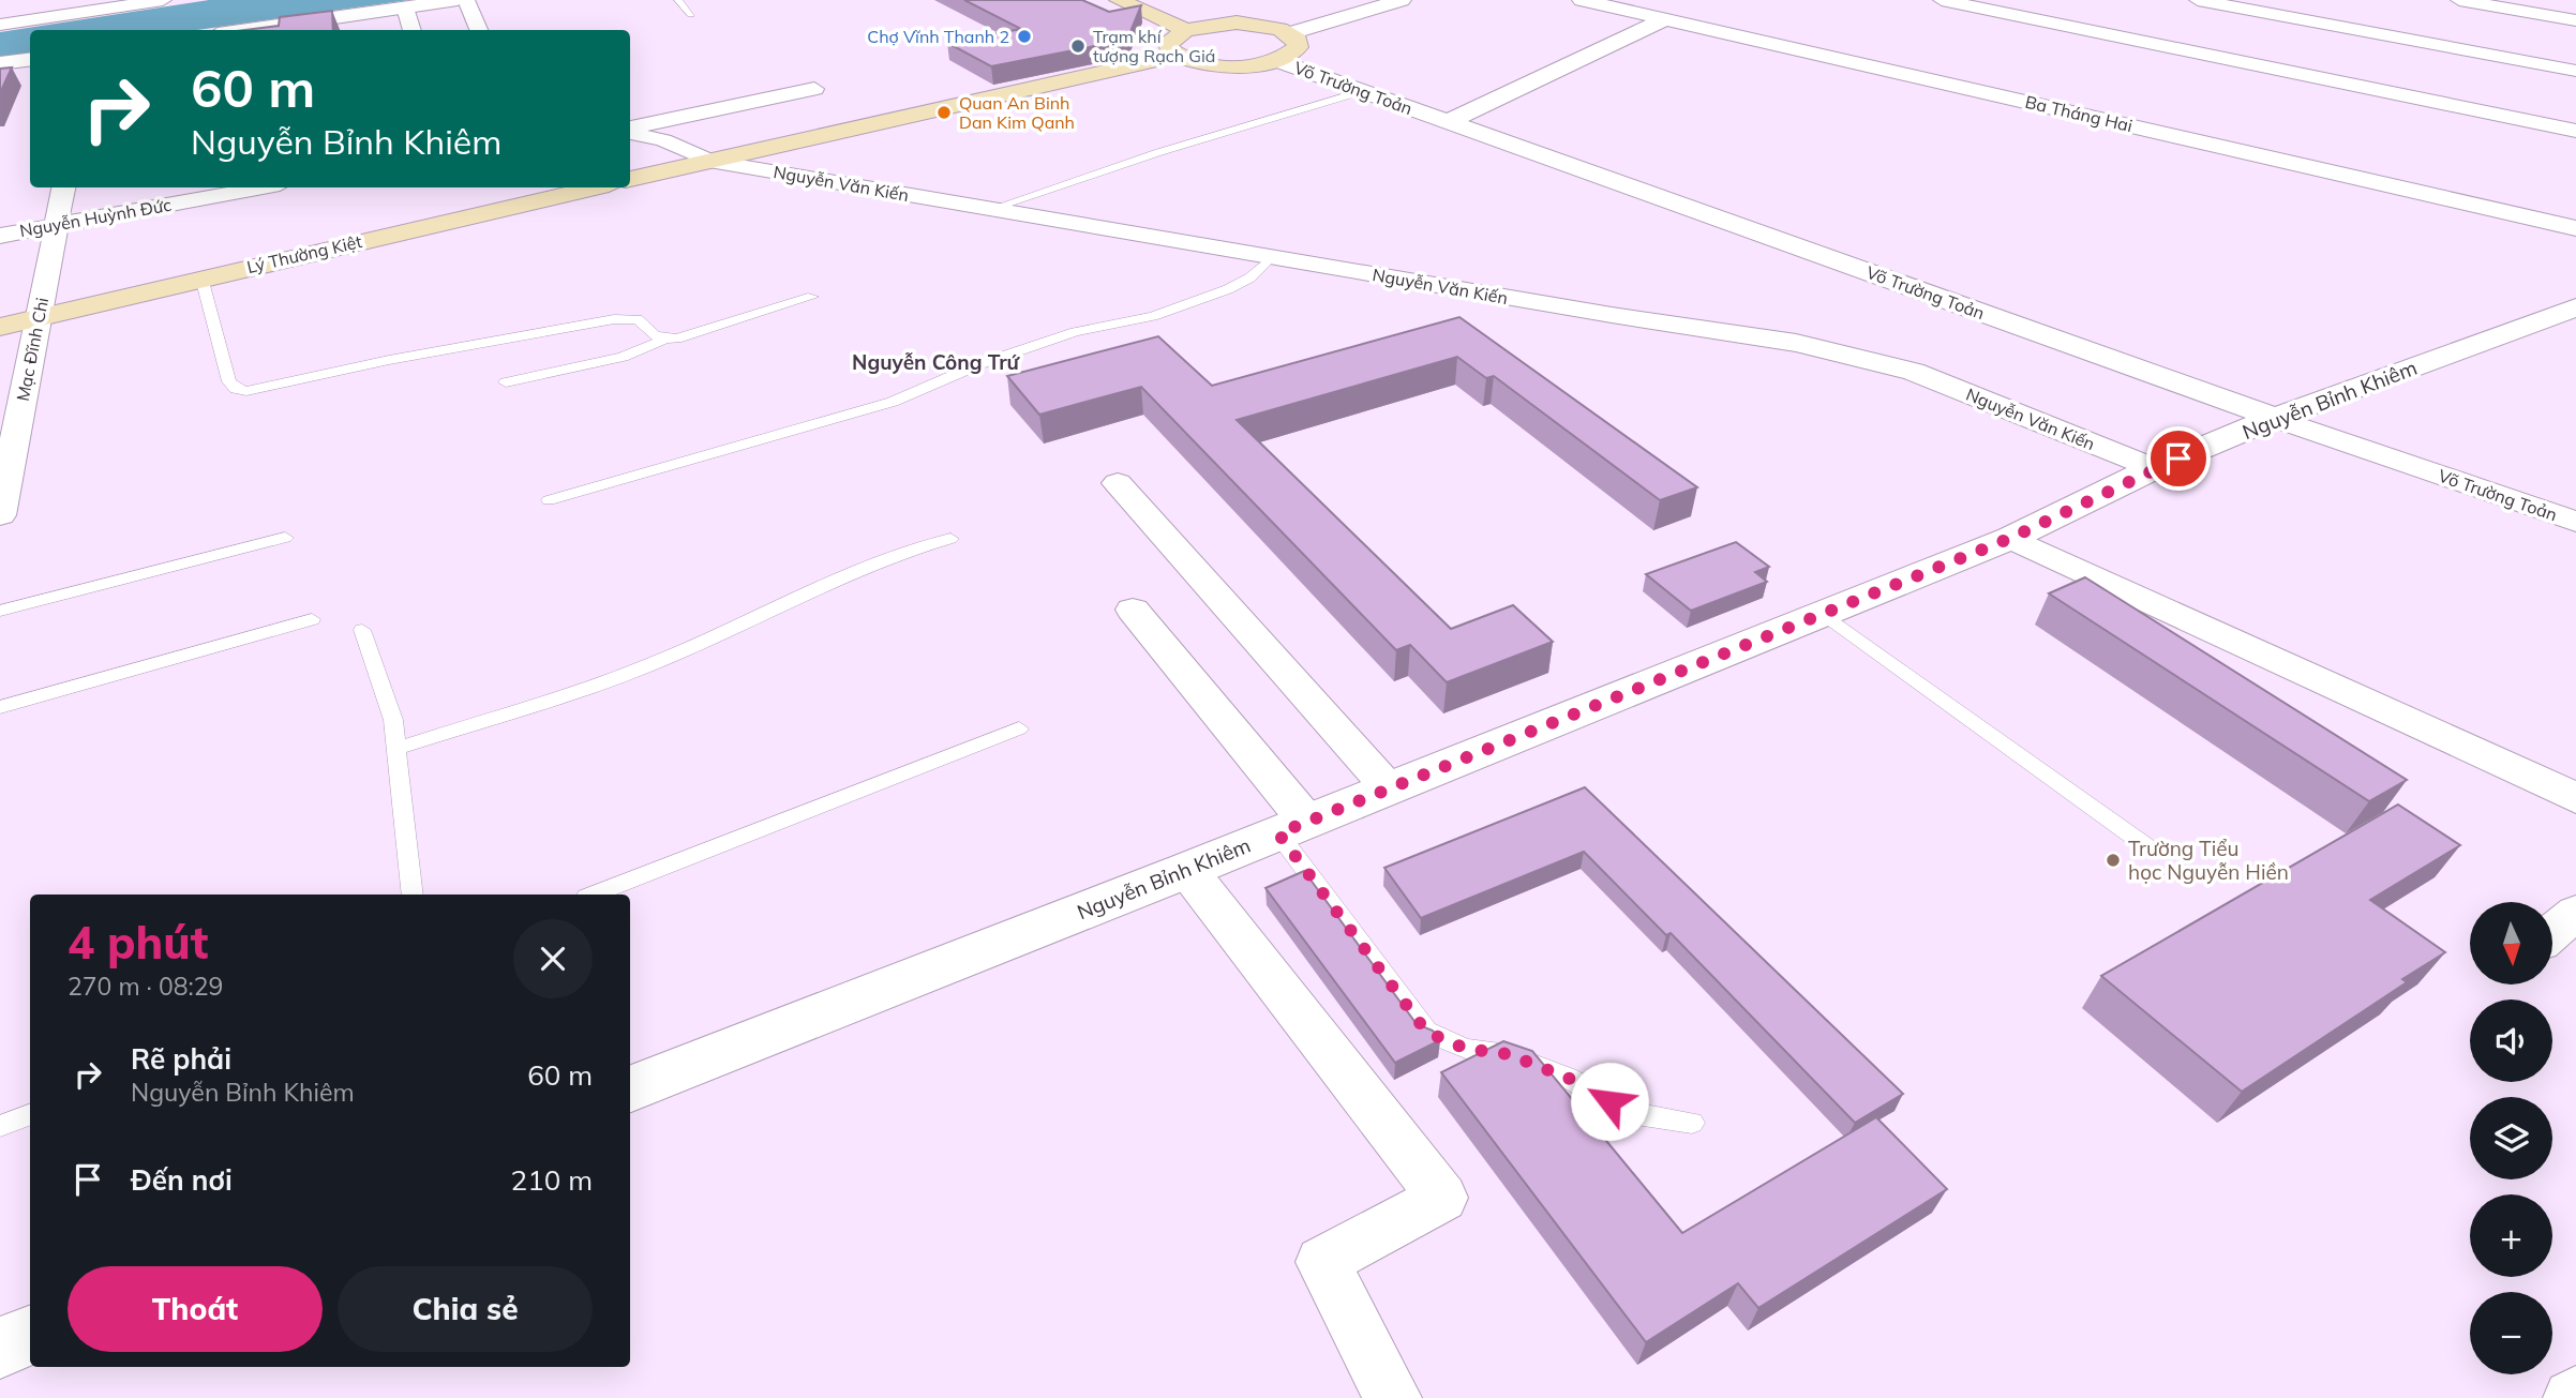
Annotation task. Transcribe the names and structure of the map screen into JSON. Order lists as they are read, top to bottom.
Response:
{
  "streets": {
    "main road": ["Lý Thường Kiệt"],
    "street": [
      "Võ Trường Toản",
      "Ba Tháng Hai",
      "Nguyễn Văn Kiến",
      "Nguyễn Huỳnh Đức",
      "Mạc Đĩnh Chi",
      "Nguyễn Bỉnh Khiêm"
    ]
  },
  "crossings": [
    ["Võ Trường Toản", "Nguyễn Bỉnh Khiêm"],
    ["Nguyễn Văn Kiến", "Nguyễn Bỉnh Khiêm"],
    ["Nguyễn Huỳnh Đức", "Mạc Đĩnh Chi"],
    ["Lý Thường Kiệt", "Mạc Đĩnh Chi"]
  ],
  "districts": ["Nguyễn Công Trứ"],
  "places": [
    "Chợ Vĩnh Thanh 2",
    "Trạm khí tượng Rạch Giá",
    "Quan An Binh Dan Kim Qanh",
    "Trường Tiểu học Nguyễn Hiền"
  ],
  "north": "bottom",
  "page": {
    "turn": ["60 m", "Nguyễn Bỉnh Khiêm"],
    "heading": ["4 phút", "270 m · 08:29"],
    "map_buttons": ["+", "−"],
    "list": [
      {
        "name": "Rẽ phải",
        "note": "Nguyễn Bỉnh Khiêm",
        "value": "60 m"
      },
      {
        "name": "Đến nơi",
        "value": "210 m"
      }
    ],
    "buttons": ["Thoát", "Chia sẻ"]
  }
}
